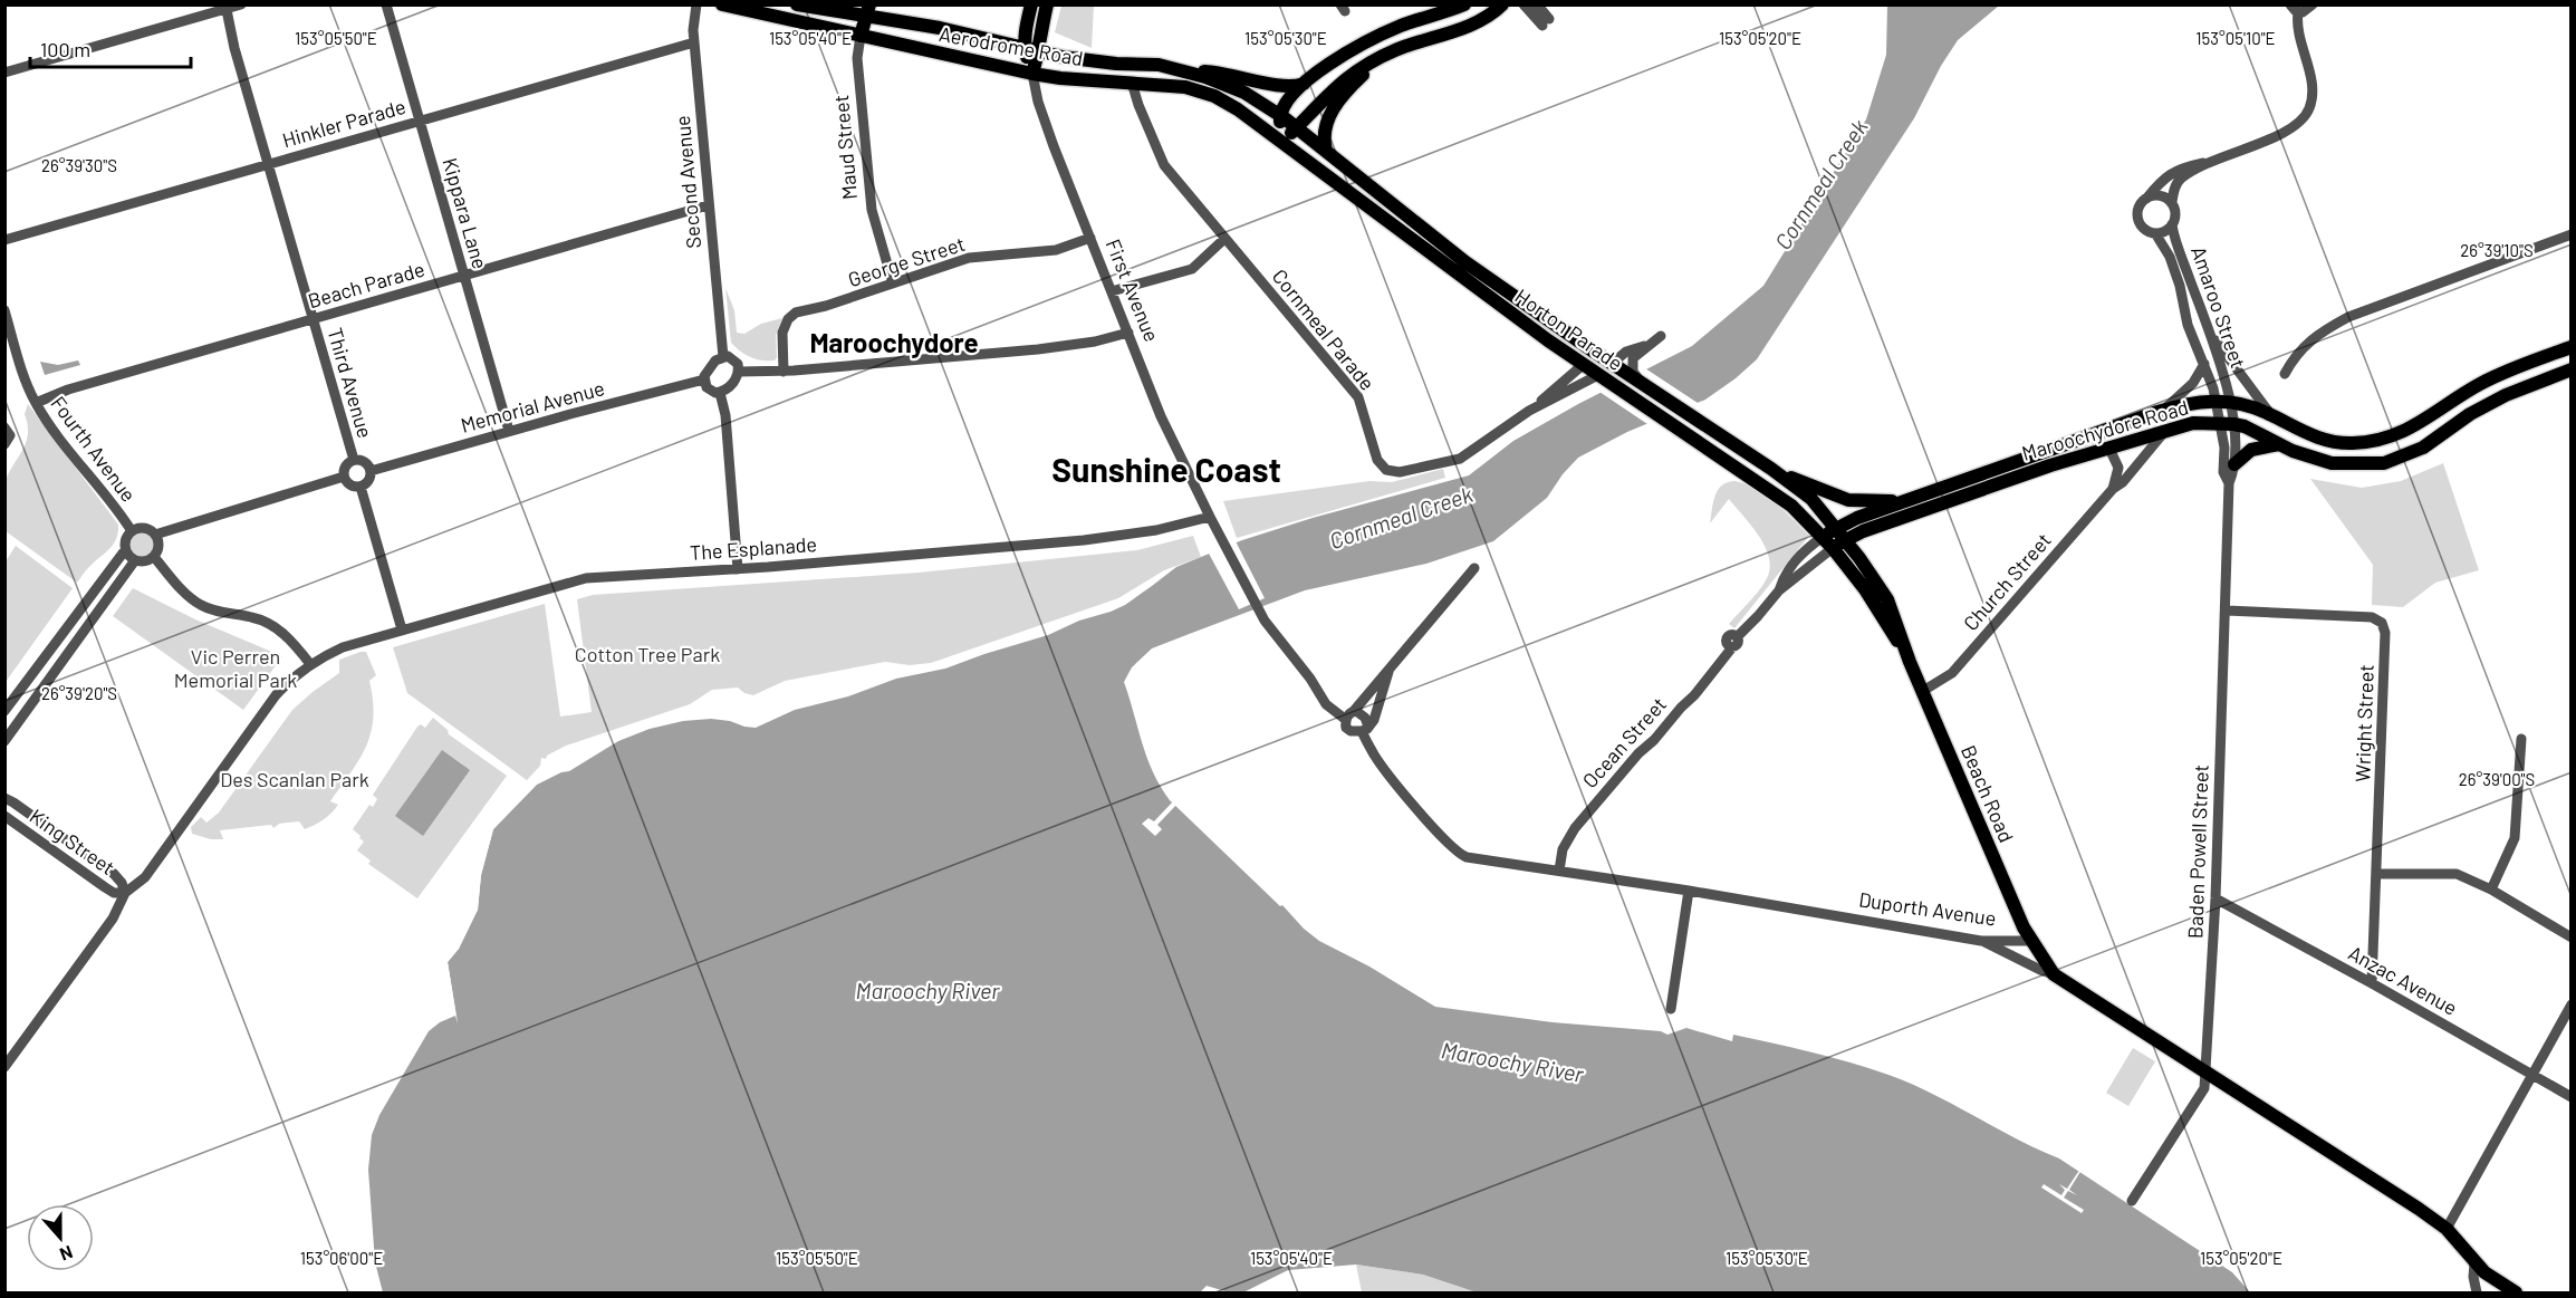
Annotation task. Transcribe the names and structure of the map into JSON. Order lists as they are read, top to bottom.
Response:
{
  "streets": {
    "main road": [
      "Aerodrome Road",
      "Maud Street",
      "First Avenue",
      "Horton Parade",
      "Maroochydore Road",
      "Ocean Street",
      "Beach Road"
    ],
    "street": [
      "Hinkler Parade",
      "Second Avenue",
      "Kippara Lane",
      "George Street",
      "Beach Parade",
      "Amaroo Street",
      "Cornmeal Parade",
      "Third Avenue",
      "Memorial Avenue",
      "Fourth Avenue",
      "The Esplanade",
      "Church Street",
      "Wright Street",
      "King Street",
      "Baden Powell Street",
      "Duporth Avenue",
      "Anzac Avenue"
    ]
  },
  "crossings": [
    ["Aerodrome Road", "Maud Street"],
    ["Aerodrome Road", "First Avenue"],
    ["Aerodrome Road", "Cornmeal Parade"],
    ["Aerodrome Road", "Horton Parade"],
    ["Hinkler Parade", "Second Avenue"],
    ["Hinkler Parade", "Kippara Lane"],
    ["Hinkler Parade", "Third Avenue"],
    ["Maud Street", "George Street"],
    ["Second Avenue", "Beach Parade"],
    ["Second Avenue", "Memorial Avenue"],
    ["Kippara Lane", "Beach Parade"],
    ["Kippara Lane", "Memorial Avenue"],
    ["George Street", "First Avenue"],
    ["Beach Parade", "Third Avenue"],
    ["Beach Parade", "Fourth Avenue"],
    ["First Avenue", "The Esplanade"],
    ["Amaroo Street", "Maroochydore Road"],
    ["Amaroo Street", "Baden Powell Street"],
    ["Cornmeal Parade", "Horton Parade"],
    ["Horton Parade", "Maroochydore Road"],
    ["Horton Parade", "Ocean Street"],
    ["Horton Parade", "Beach Road"],
    ["Third Avenue", "Memorial Avenue"],
    ["Maroochydore Road", "Church Street"],
    ["Maroochydore Road", "Ocean Street"],
    ["Maroochydore Road", "Beach Road"],
    ["Maroochydore Road", "Baden Powell Street"],
    ["The Esplanade", "King Street"],
    ["Church Street", "Beach Road"],
    ["Wright Street", "Baden Powell Street"],
    ["Wright Street", "Anzac Avenue"],
    ["Ocean Street", "Beach Road"],
    ["Ocean Street", "Duporth Avenue"],
    ["Beach Road", "Duporth Avenue"],
    ["Baden Powell Street", "Anzac Avenue"]
  ],
  "districts": ["Maroochydore", "Sunshine Coast"],
  "water": ["Cornmeal Creek", "Maroochy River"],
  "parks": ["Cotton Tree Park", "Vic Perren Memorial Park", "Des Scanlan Park"],
  "scale_bar": "100 m",
  "north": "bottom",
  "coordinates": [
    "153°05'10\"E",
    "153°05'50\"E",
    "153°05'40\"E",
    "153°05'30\"E",
    "153°05'20\"E",
    "26°39'30\"S",
    "26°39'10\"S",
    "26°39'20\"S",
    "26°39'00\"S",
    "153°06'00\"E"
  ]
}
